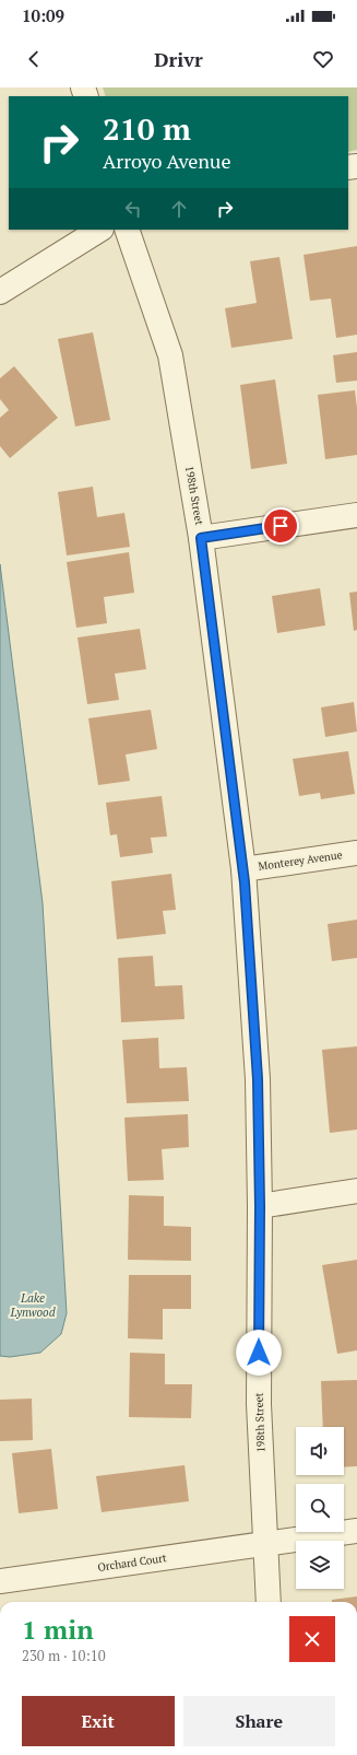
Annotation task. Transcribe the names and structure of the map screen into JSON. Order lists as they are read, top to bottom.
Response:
{
  "streets": {
    "street": ["198th Street", "Monterey Avenue", "Orchard Court"]
  },
  "crossings": [
    ["198th Street", "Monterey Avenue"],
    ["198th Street", "Orchard Court"]
  ],
  "water": ["Lake Lynwood"],
  "page": {
    "status": "10:09",
    "header": "Drivr",
    "turn": ["210 m", "Arroyo Avenue"],
    "heading": ["1 min", "230 m · 10:10"],
    "buttons": ["Exit", "Share"]
  }
}
